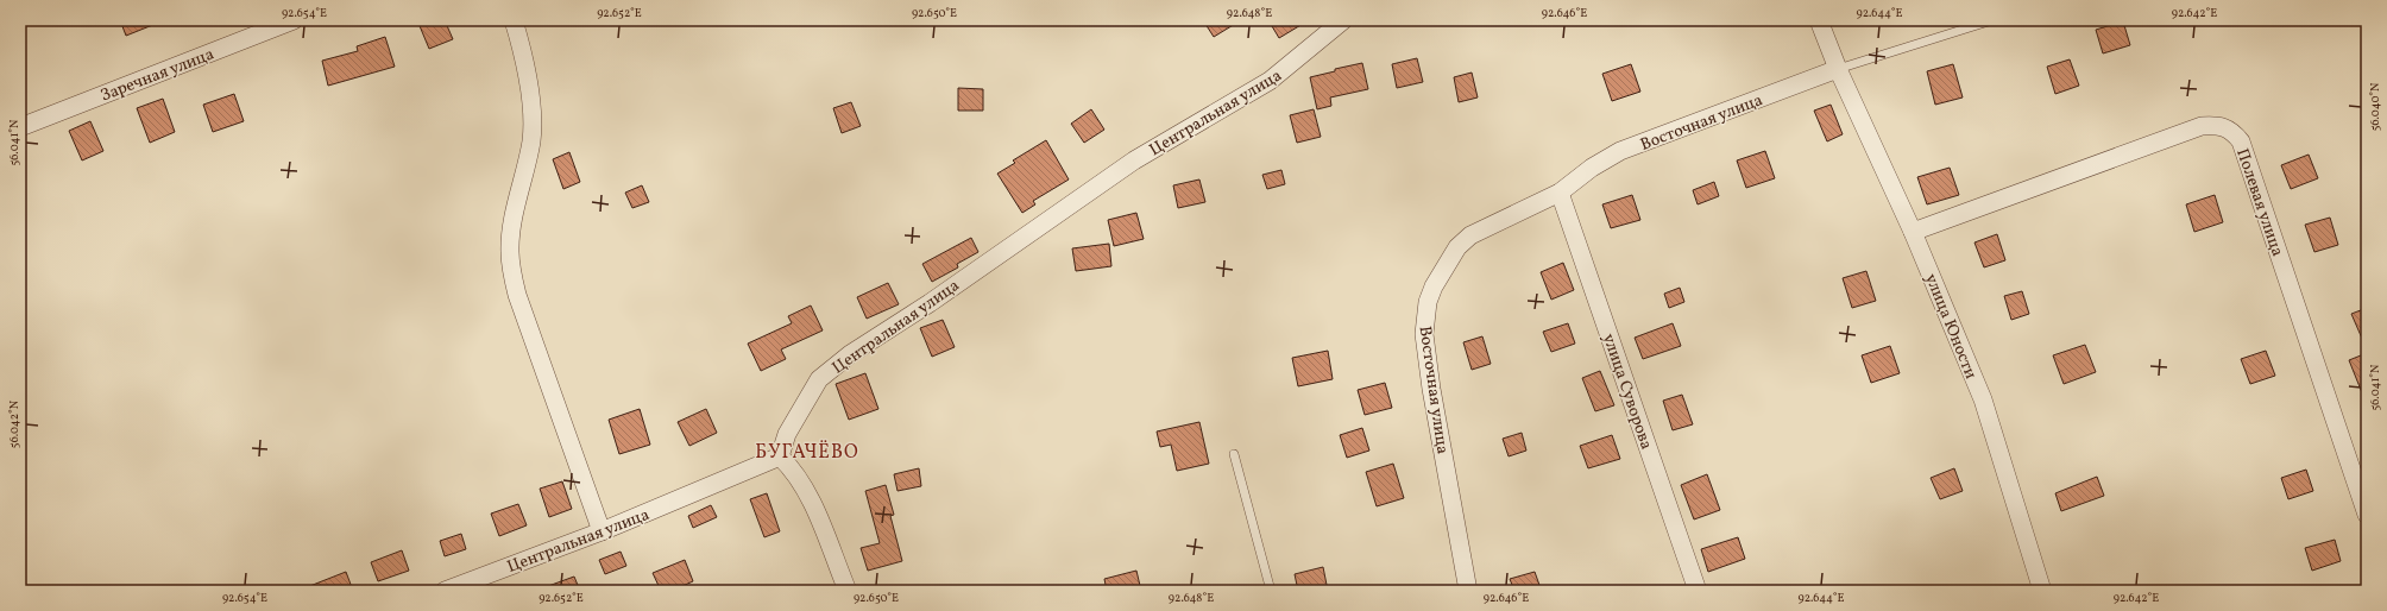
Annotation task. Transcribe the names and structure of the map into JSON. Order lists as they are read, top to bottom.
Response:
{
  "streets": {
    "street": [
      "Заречная улица",
      "Центральная улица",
      "Восточная улица",
      "Полевая улица",
      "улица Юности",
      "улица Суворова"
    ]
  },
  "crossings": [
    ["Восточная улица", "улица Юности"],
    ["Восточная улица", "улица Суворова"],
    ["Полевая улица", "улица Юности"]
  ],
  "districts": ["БУГАЧЁВО"],
  "coordinates": [
    "92.654°E",
    "92.652°E",
    "92.650°E",
    "92.648°E",
    "92.646°E",
    "92.644°E",
    "92.642°E",
    "56.040°N",
    "56.041°N",
    "56.042°N"
  ]
}
